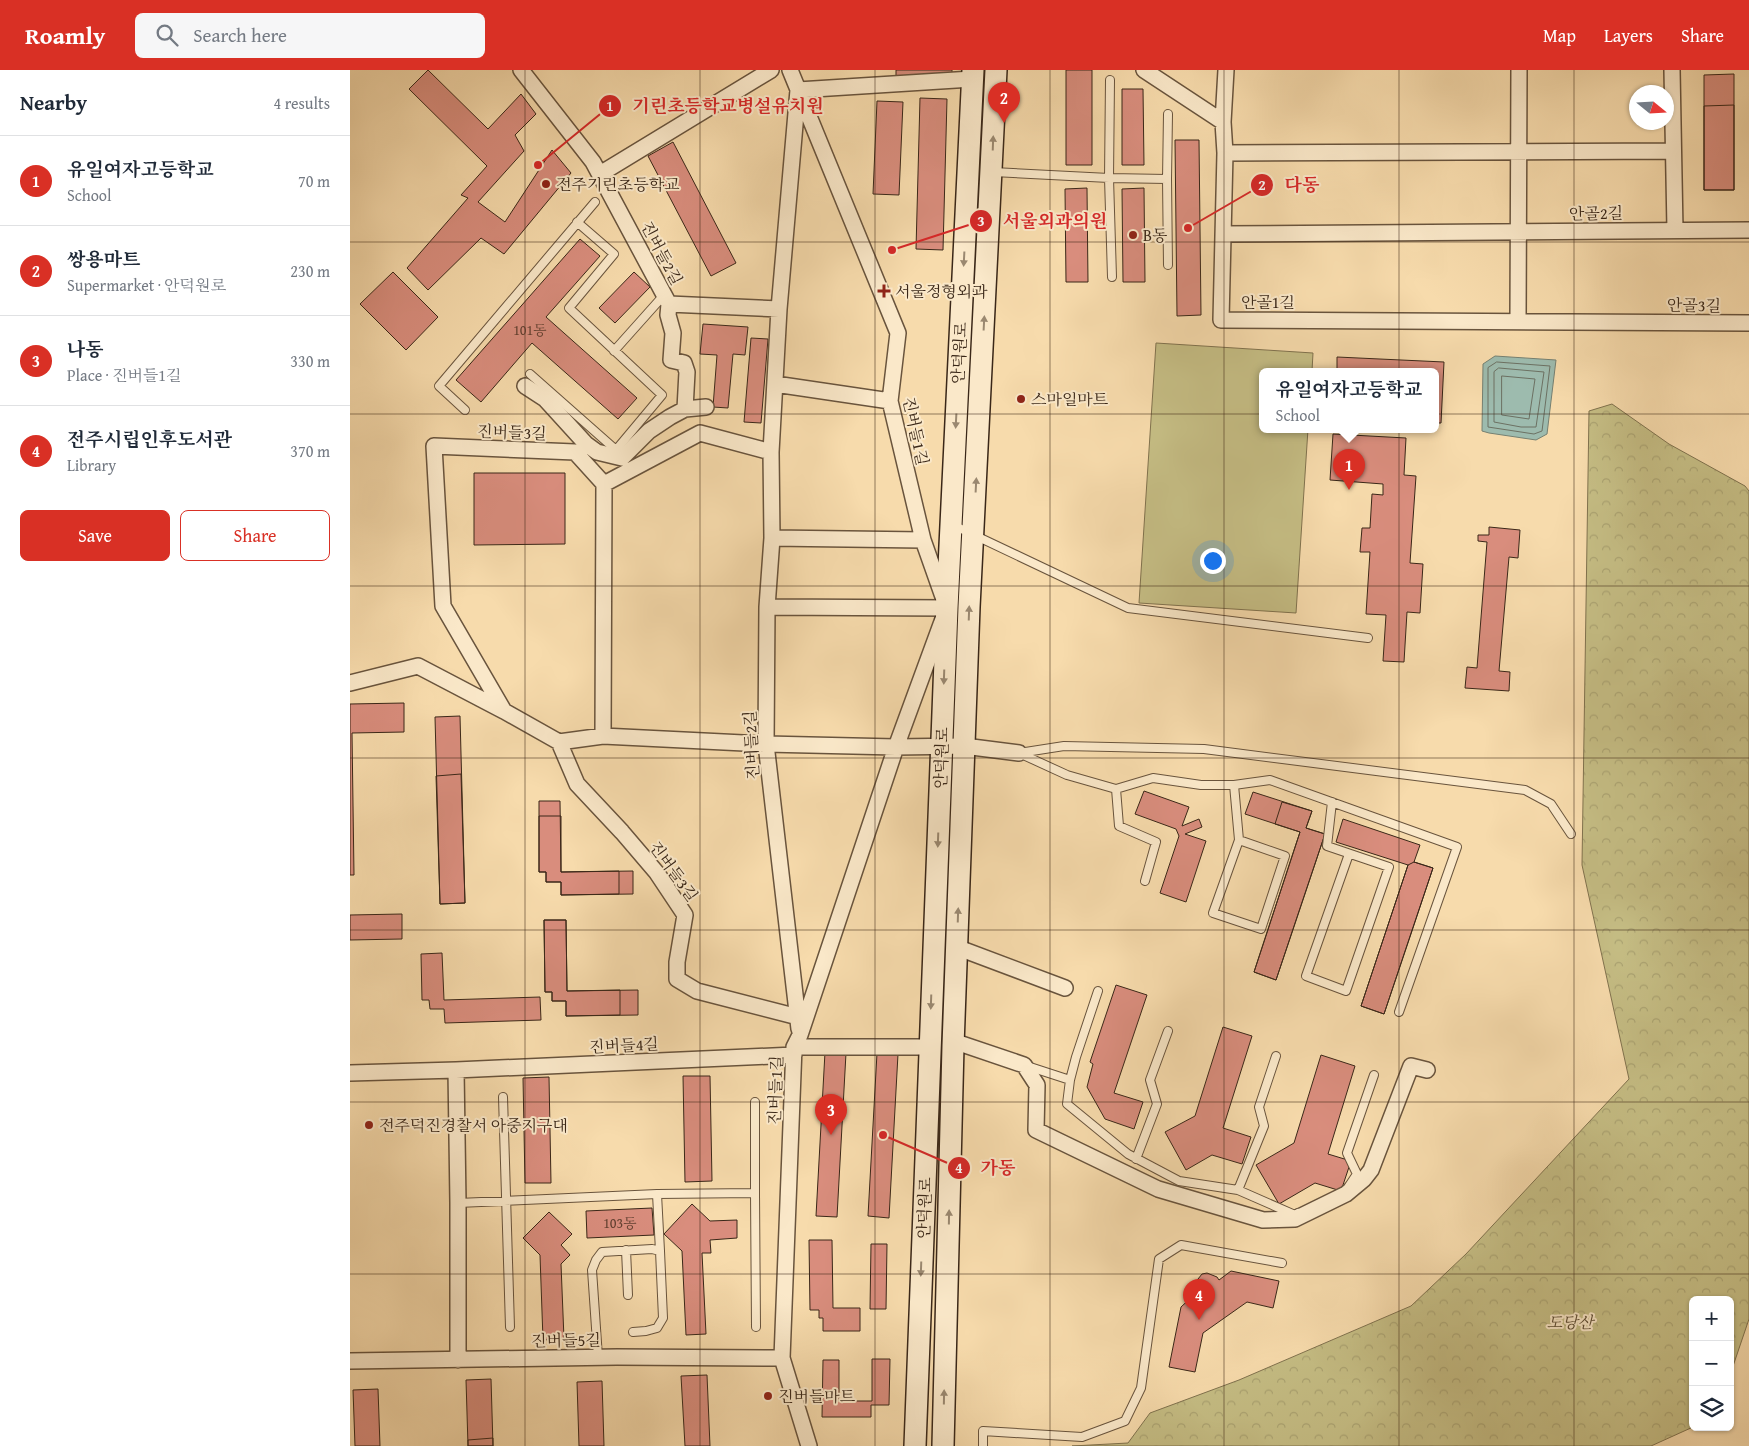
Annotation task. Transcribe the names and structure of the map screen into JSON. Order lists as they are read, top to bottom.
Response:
{
  "streets": {
    "street": [
      "안골2길",
      "진버들2길",
      "안골1길",
      "안골3길",
      "안덕원로",
      "진버들1길",
      "진버들3길",
      "진버들4길",
      "진버들5길"
    ]
  },
  "crossings": [
    ["안골2길", "안골1길"],
    ["진버들2길", "진버들1길"],
    ["진버들2길", "진버들3길"],
    ["진버들2길", "진버들4길"],
    ["안골1길", "안골3길"],
    ["안덕원로", "진버들1길"],
    ["안덕원로", "진버들4길"],
    ["진버들1길", "진버들4길"],
    ["진버들1길", "진버들5길"]
  ],
  "parks": ["도당산"],
  "places": {
    "other": [
      "기린초등학교병설유치원",
      "전주기린초등학교",
      "다동",
      "B동",
      "서울외과의원",
      "스마일마트",
      "전주덕진경찰서 아중지구대",
      "가동",
      "진버들마트"
    ],
    "health": ["서울정형외과"]
  },
  "house_numbers": ["101동", "103동"],
  "north": "right",
  "page": {
    "header": "Roamly",
    "search": "Search here",
    "nav": ["Map", "Layers", "Share"],
    "heading": ["Nearby", "4 results"],
    "pins": [
      "2",
      "1",
      "3",
      "4"
    ],
    "list": [
      {
        "mark": "1",
        "name": "유일여자고등학교",
        "note": "School",
        "value": "70 m"
      },
      {
        "mark": "2",
        "name": "쌍용마트",
        "note": "Supermarket · 안덕원로",
        "value": "230 m"
      },
      {
        "mark": "3",
        "name": "나동",
        "note": "Place · 진버들1길",
        "value": "330 m"
      },
      {
        "mark": "4",
        "name": "전주시립인후도서관",
        "note": "Library",
        "value": "370 m"
      }
    ],
    "popup": ["유일여자고등학교", "School"],
    "buttons": ["Save", "Share"],
    "map_buttons": ["+", "−"]
  }
}
